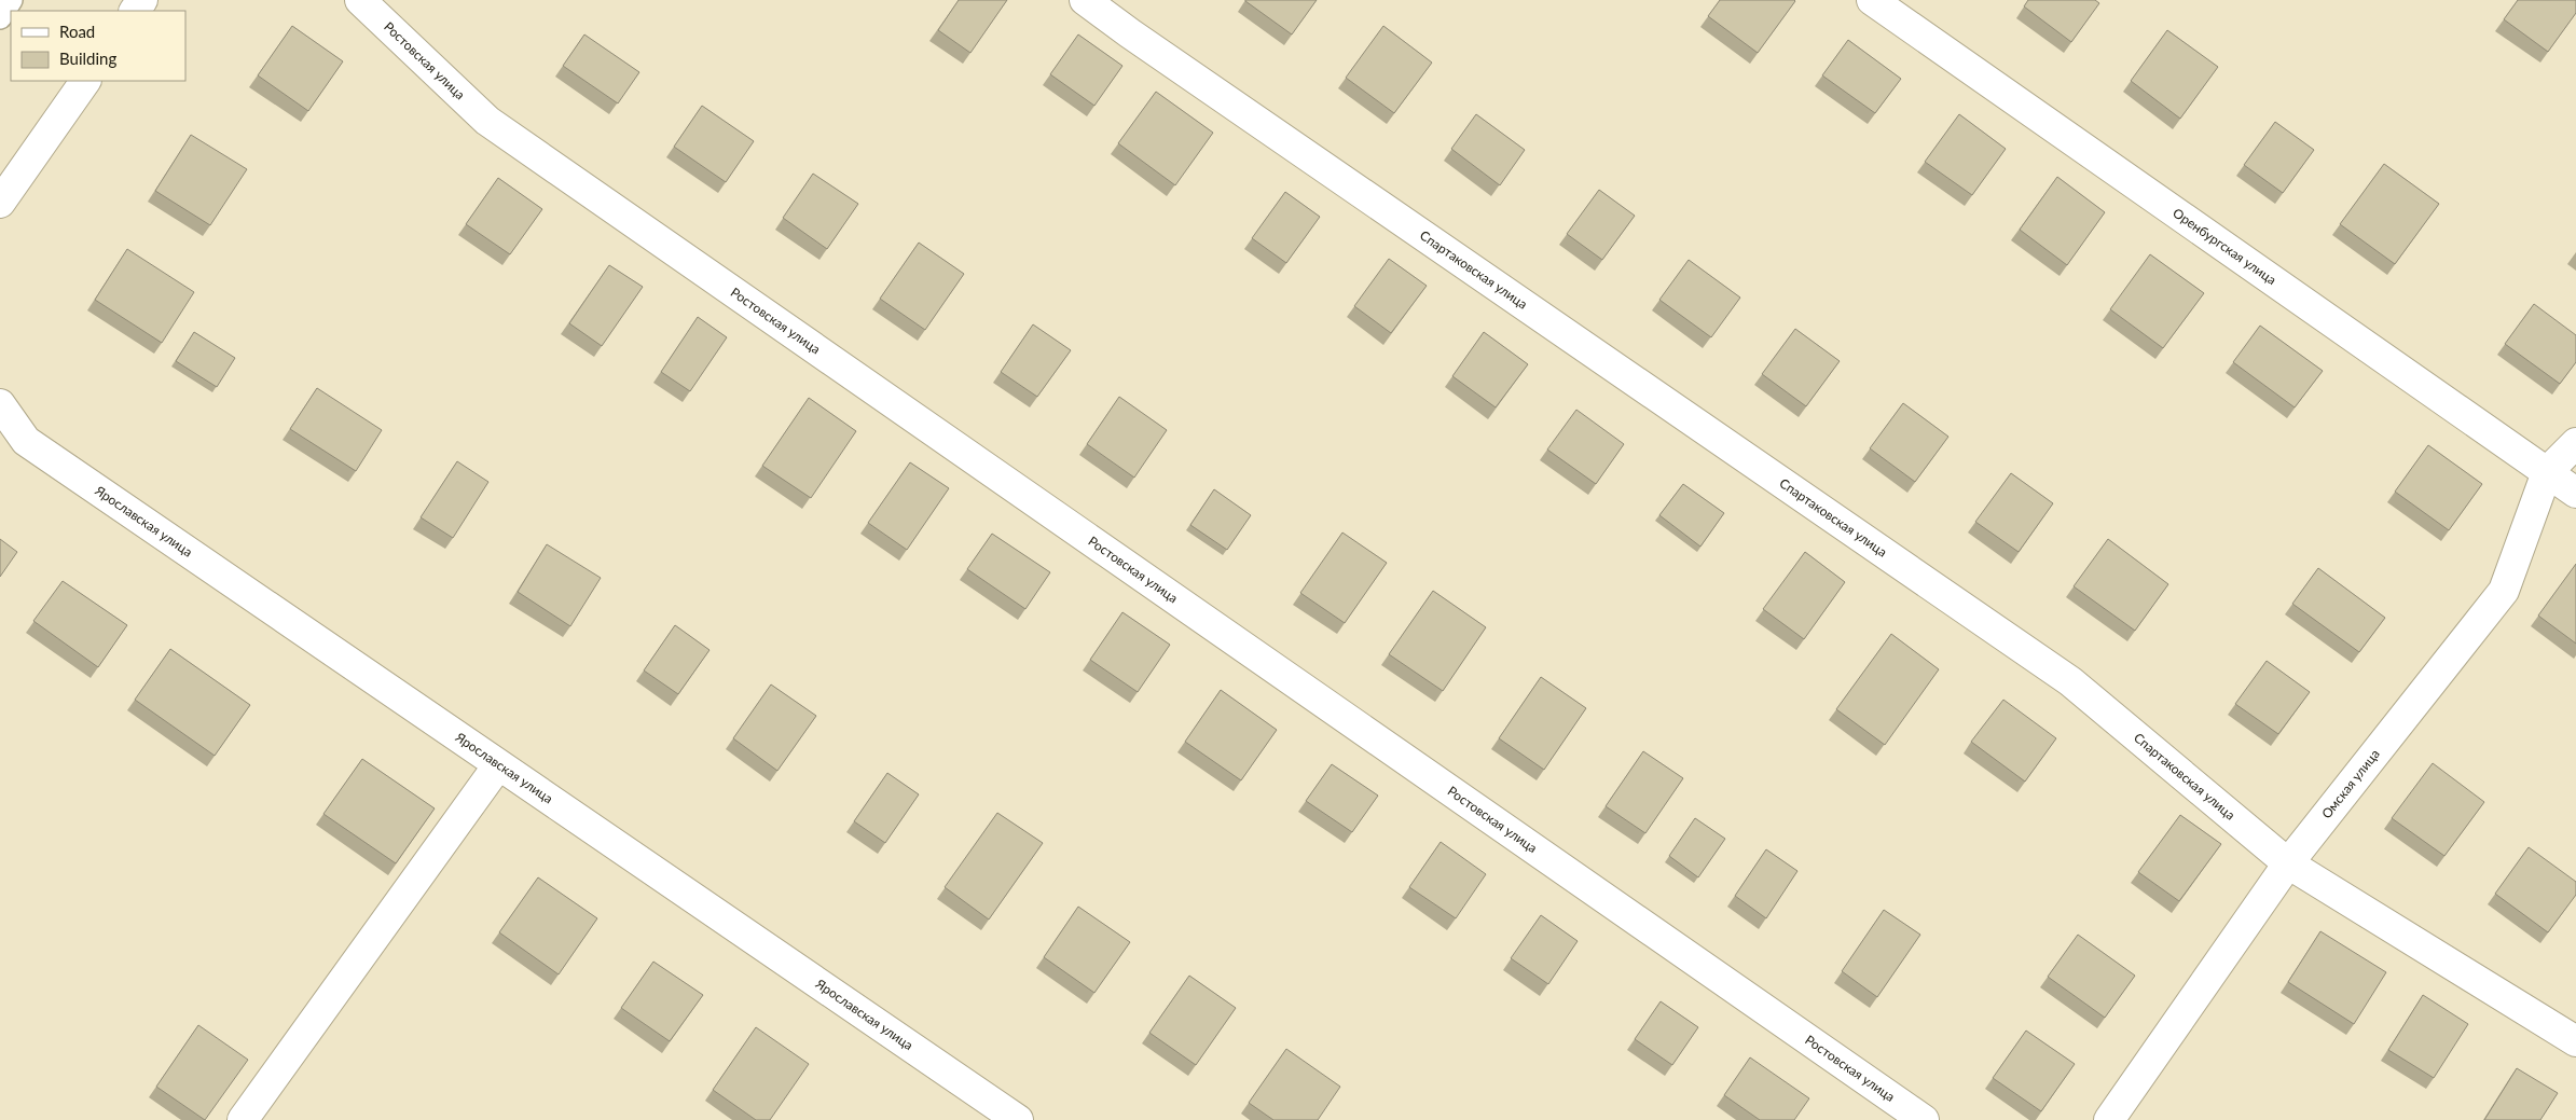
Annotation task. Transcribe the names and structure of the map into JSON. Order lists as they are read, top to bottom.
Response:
{
  "streets": {
    "street": [
      "Ростовская улица",
      "Оренбургская улица",
      "Спартаковская улица",
      "Ярославская улица",
      "Омская улица"
    ]
  },
  "crossings": [
    ["Оренбургская улица", "Омская улица"],
    ["Спартаковская улица", "Омская улица"]
  ],
  "legend": ["Road", "Building"]
}
